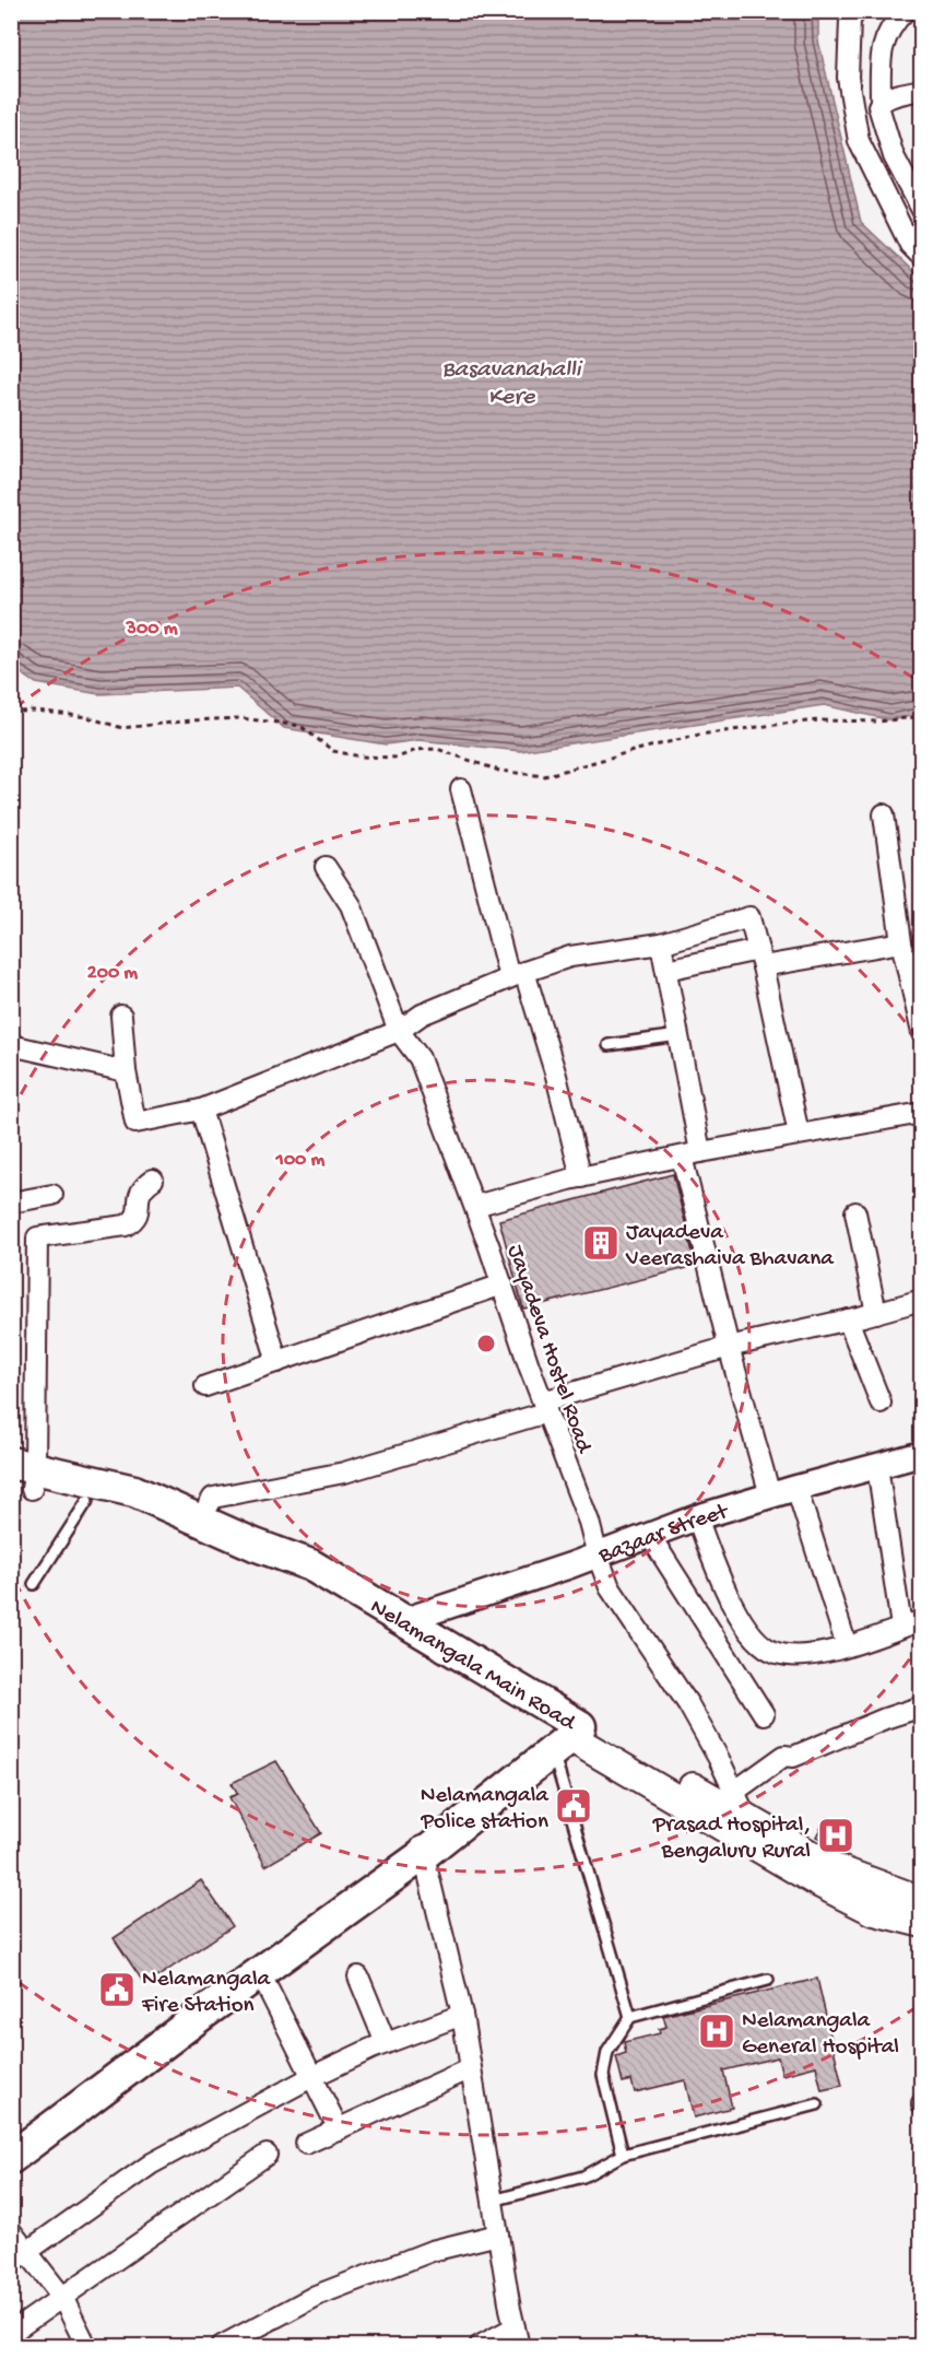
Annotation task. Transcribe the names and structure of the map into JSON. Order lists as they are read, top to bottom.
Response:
{
  "streets": {
    "main road": ["Nelamangala Main Road"],
    "street": ["Jayadeva Hostel Road", "Bazaar Street"]
  },
  "crossings": [
    ["Jayadeva Hostel Road", "Bazaar Street"],
    ["Jayadeva Hostel Road", "Nelamangala Main Road"],
    ["Bazaar Street", "Nelamangala Main Road"]
  ],
  "water": ["Basavanahalli Kere"],
  "places": {
    "building": ["Jayadeva Veerashaiva Bhavana"],
    "public building": ["Nelamangala Police station", "Nelamangala Fire Station"],
    "hospital": ["Prasad Hospital, Bengaluru Rural", "Nelamangala General Hospital"]
  },
  "rings": ["300 m", "200 m", "100 m"]
}
